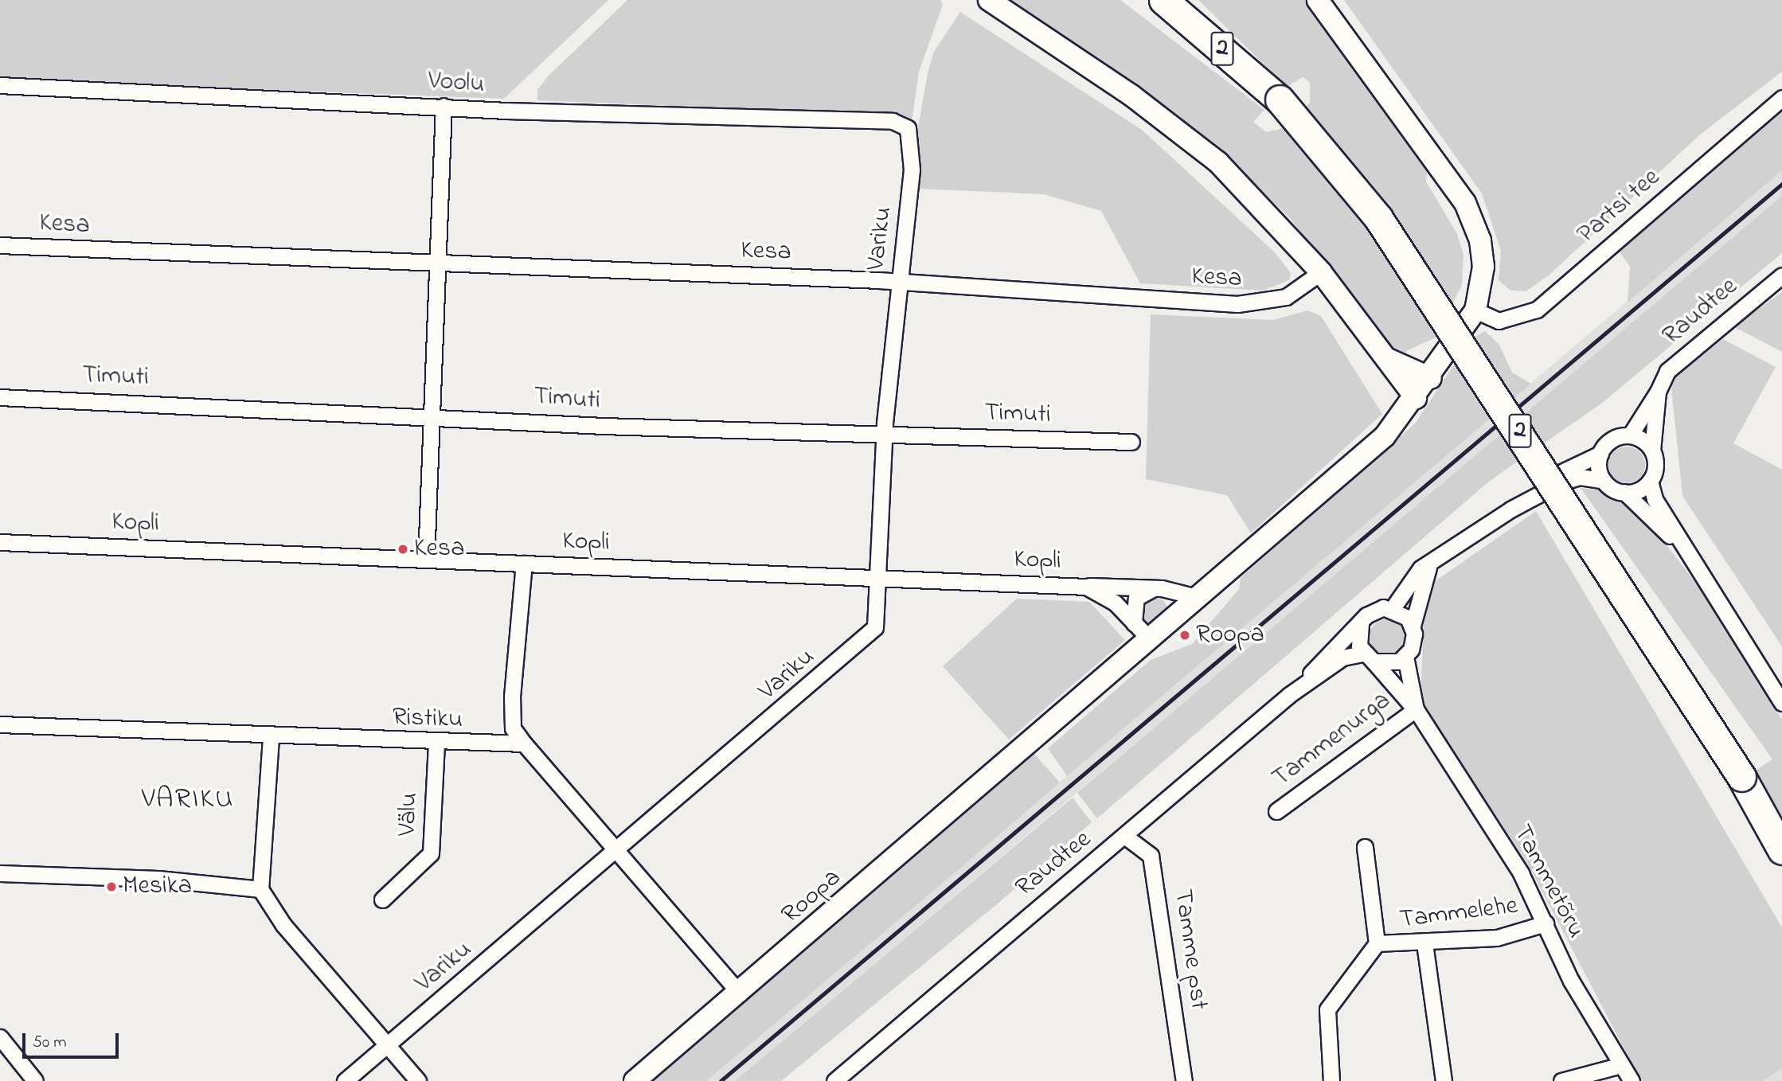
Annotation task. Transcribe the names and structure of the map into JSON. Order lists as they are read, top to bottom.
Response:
{
  "streets": {
    "highway": ["2"],
    "street": [
      "Voolu",
      "Partsi tee",
      "Kesa",
      "Variku",
      "Raudtee",
      "Timuti",
      "Kopli",
      "Ristiku",
      "Tammenurga",
      "Välu",
      "Tammetõru",
      "Roopa",
      "Tammelehe",
      "Tamme pst"
    ]
  },
  "crossings": [
    ["Voolu", "Variku"],
    ["Partsi tee", "Roopa"],
    ["Kesa", "Variku"],
    ["Variku", "Timuti"],
    ["Variku", "Kopli"],
    ["Raudtee", "Tammetõru"],
    ["Raudtee", "Tamme pst"],
    ["Kopli", "Roopa"],
    ["Ristiku", "Välu"],
    ["Tammenurga", "Tammetõru"],
    ["Tammetõru", "Tammelehe"]
  ],
  "districts": ["VARIKU"],
  "places": ["Kesa", "Roopa", "Mesika"],
  "scale_bar": "50 m"
}
